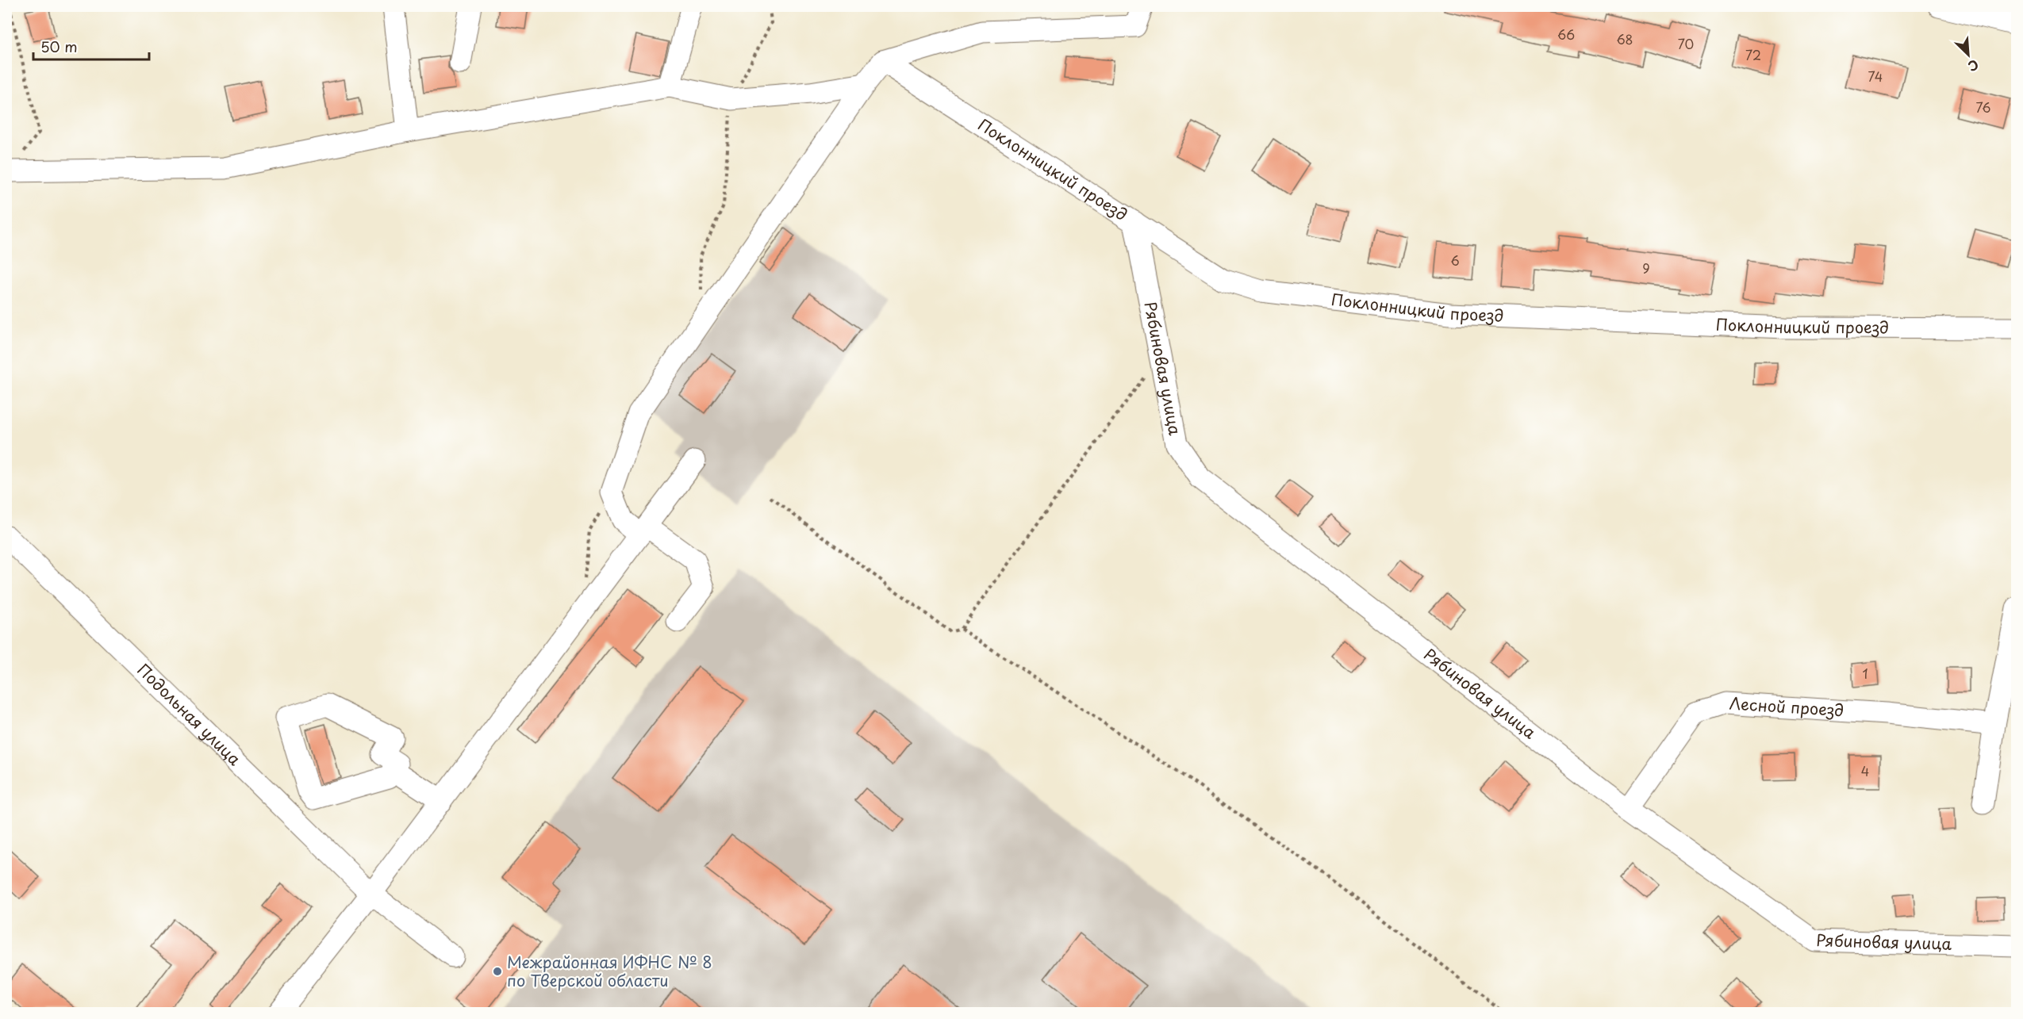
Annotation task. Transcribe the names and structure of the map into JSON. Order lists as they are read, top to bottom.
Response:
{
  "streets": {
    "street": [
      "Поклонницкий проезд",
      "Рябиновая улица",
      "Лесной проезд",
      "Подольная улица"
    ]
  },
  "crossings": [
    ["Поклонницкий проезд", "Рябиновая улица"],
    ["Рябиновая улица", "Лесной проезд"]
  ],
  "places": ["Межрайонная ИФНС № 8 по Тверской области"],
  "house_numbers": [
    "66",
    "68",
    "70",
    "72",
    "74",
    "76",
    "6",
    "9",
    "1",
    "4"
  ],
  "scale_bar": "50 m",
  "north": "bottom right"
}
